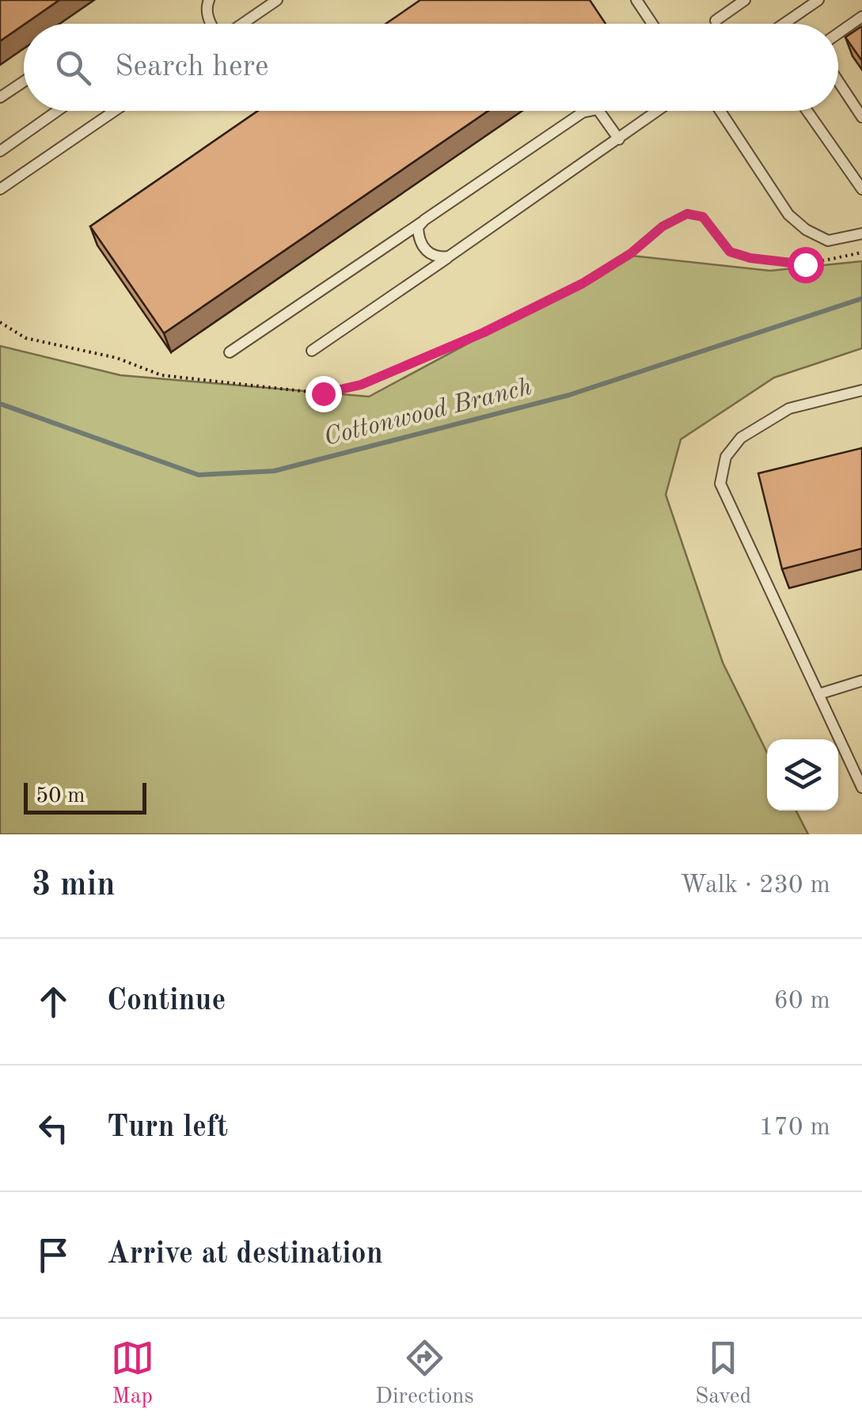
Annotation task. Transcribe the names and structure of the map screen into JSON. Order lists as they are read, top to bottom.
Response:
{
  "water": ["Cottonwood Branch"],
  "scale_bar": "50 m",
  "page": {
    "search": "Search here",
    "scale": "50 m",
    "heading": ["3 min", "Walk · 230 m"],
    "list": [
      ["Continue", "60 m"],
      ["Turn left", "170 m"],
      "Arrive at destination"
    ],
    "nav": ["Map", "Directions", "Saved"]
  }
}
